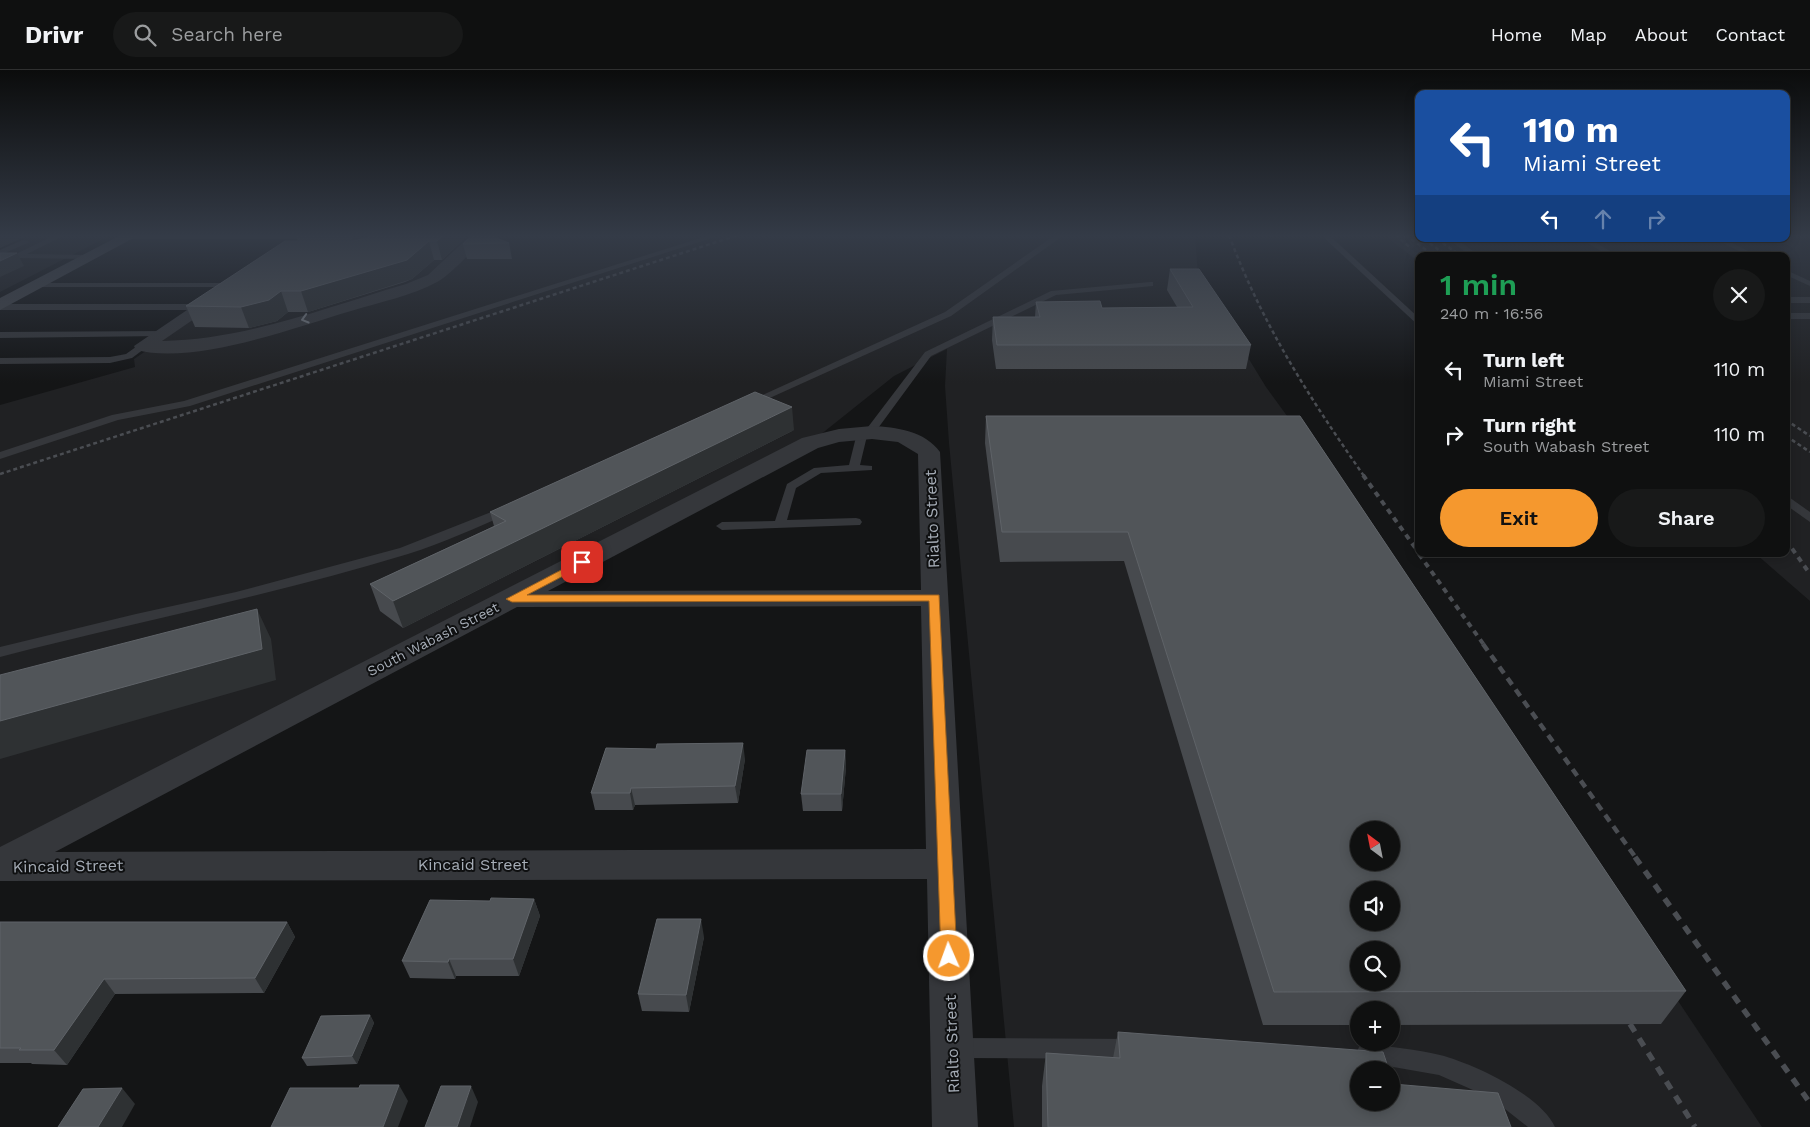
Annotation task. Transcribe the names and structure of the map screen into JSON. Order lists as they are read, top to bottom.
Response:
{
  "streets": {
    "street": ["Rialto Street", "South Wabash Street", "Kincaid Street"]
  },
  "crossings": [
    ["Rialto Street", "South Wabash Street"],
    ["Rialto Street", "Kincaid Street"],
    ["South Wabash Street", "Kincaid Street"]
  ],
  "north": "top left",
  "page": {
    "header": "Drivr",
    "search": "Search here",
    "nav": [
      "Home",
      "Map",
      "About",
      "Contact"
    ],
    "turn": ["110 m", "Miami Street"],
    "heading": ["1 min", "240 m · 16:56"],
    "list": [
      {
        "name": "Turn left",
        "note": "Miami Street",
        "value": "110 m"
      },
      {
        "name": "Turn right",
        "note": "South Wabash Street",
        "value": "110 m"
      }
    ],
    "buttons": ["Exit", "Share"],
    "map_buttons": ["+", "−"]
  }
}
